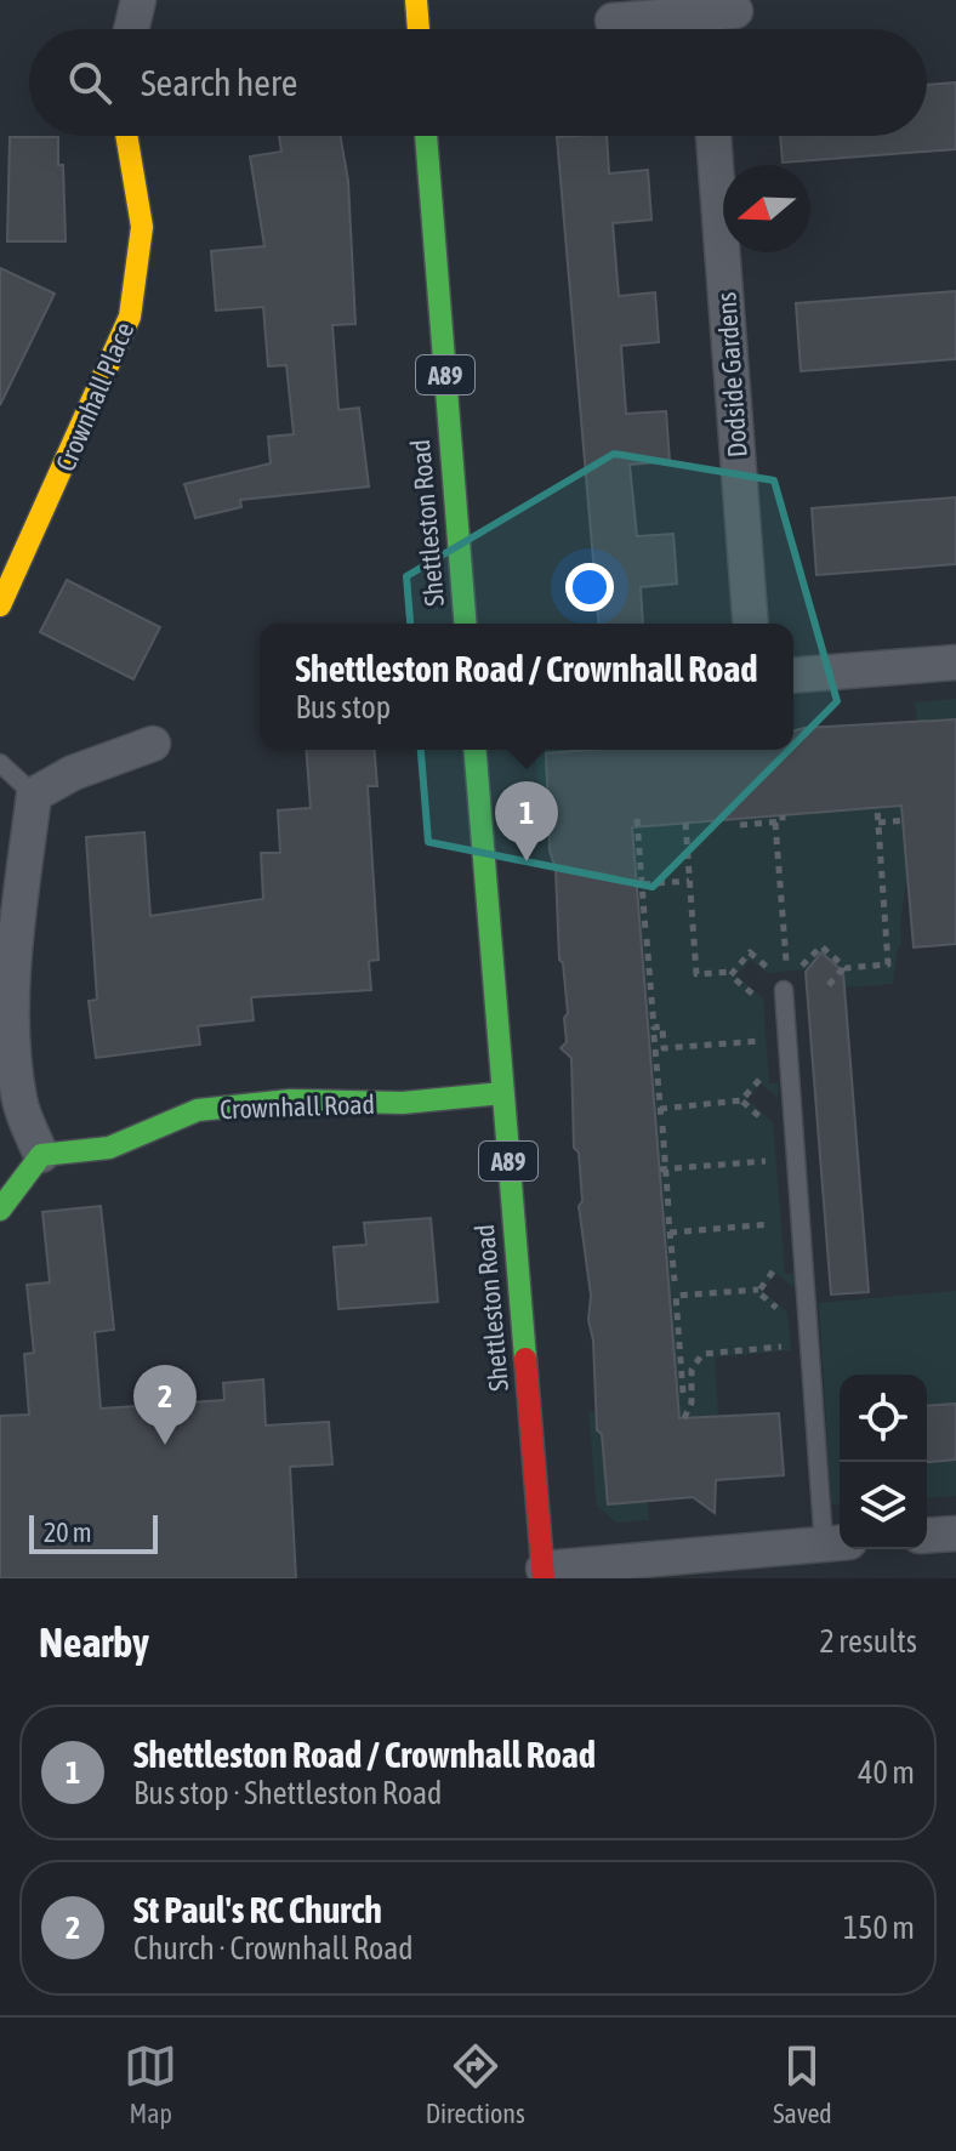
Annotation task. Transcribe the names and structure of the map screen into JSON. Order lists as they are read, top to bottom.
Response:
{
  "streets": {
    "main road": [
      "A89",
      "Crownhall Place",
      "Shettleston Road",
      "Crownhall Road"
    ],
    "street": ["Dodside Gardens"]
  },
  "crossings": [
    ["Shettleston Road", "Crownhall Road"]
  ],
  "scale_bar": "20 m",
  "north": "left",
  "page": {
    "search": "Search here",
    "popup": ["Shettleston Road / Crownhall Road", "Bus stop"],
    "pins": ["1", "2"],
    "scale": "20 m",
    "heading": ["Nearby", "2 results"],
    "list": [
      {
        "mark": "1",
        "name": "Shettleston Road / Crownhall Road",
        "note": "Bus stop · Shettleston Road",
        "value": "40 m"
      },
      {
        "mark": "2",
        "name": "St Paul's RC Church",
        "note": "Church · Crownhall Road",
        "value": "150 m"
      }
    ],
    "nav": ["Map", "Directions", "Saved"]
  }
}
